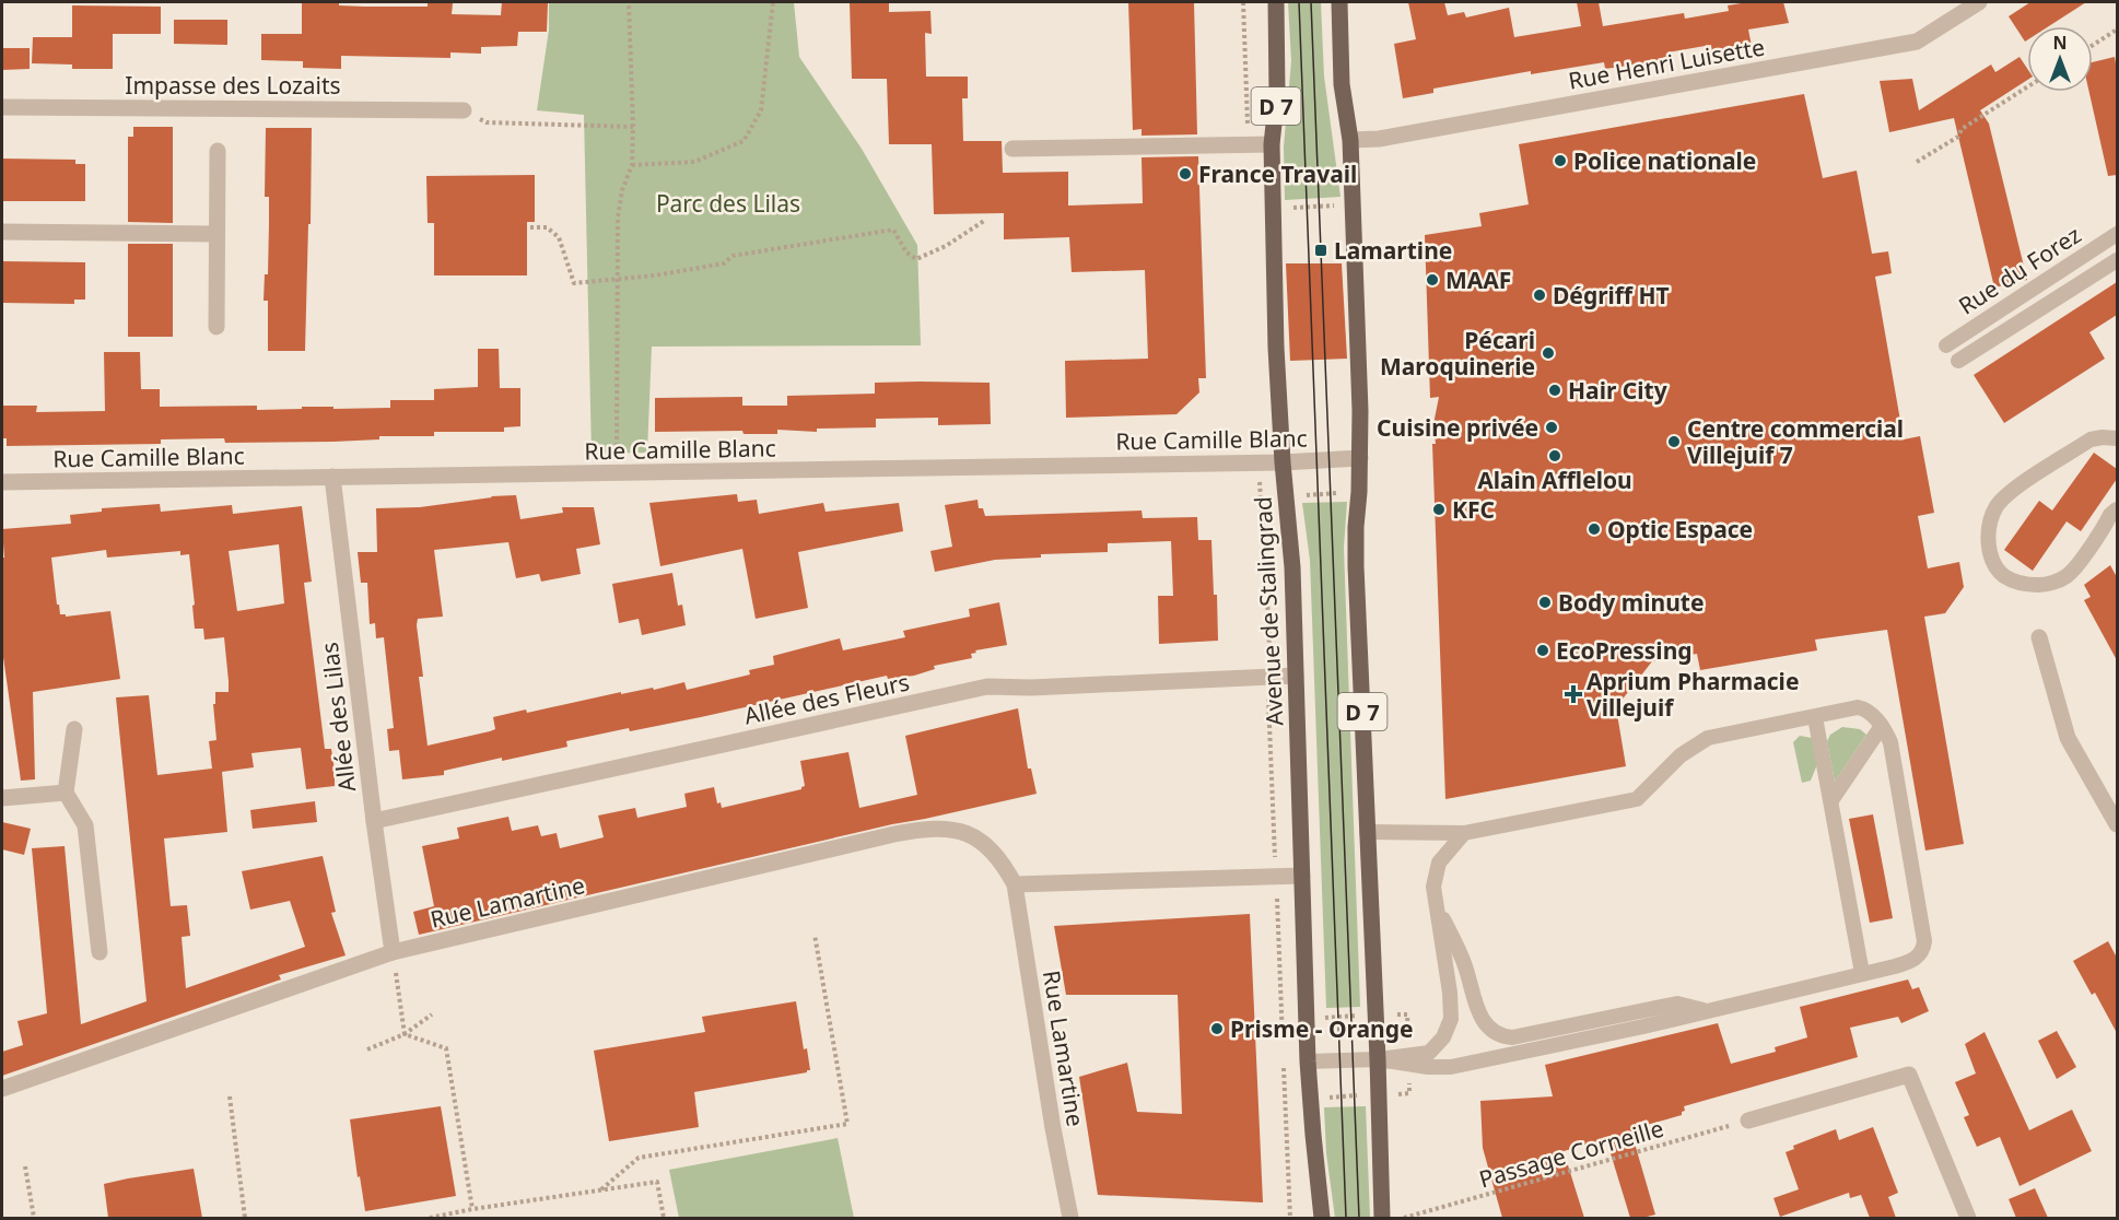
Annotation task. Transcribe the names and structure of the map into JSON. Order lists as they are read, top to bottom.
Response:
{
  "streets": {
    "main road": ["D 7", "Avenue de Stalingrad"],
    "street": [
      "Rue Henri Luisette",
      "Impasse des Lozaits",
      "Rue Camille Blanc",
      "Allée des Fleurs",
      "Allée des Lilas",
      "Rue Lamartine"
    ],
    "lane": ["Rue du Forez"],
    "path": ["Passage Corneille"]
  },
  "crossings": [
    ["Rue Henri Luisette", "D 7"],
    ["D 7", "Rue Camille Blanc"],
    ["Rue Camille Blanc", "Avenue de Stalingrad"],
    ["Rue Camille Blanc", "Allée des Lilas"],
    ["Avenue de Stalingrad", "Allée des Fleurs"],
    ["Allée des Fleurs", "Allée des Lilas"],
    ["Allée des Lilas", "Rue Lamartine"]
  ],
  "parks": ["Parc des Lilas"],
  "places": {
    "other": [
      "Police nationale",
      "France Travail",
      "MAAF",
      "Dégriff HT",
      "Pécari Maroquinerie",
      "Hair City",
      "Cuisine privée",
      "Centre commercial Villejuif 7",
      "Alain Afflelou",
      "KFC",
      "Optic Espace",
      "Body minute",
      "EcoPressing",
      "Prisme - Orange"
    ],
    "transit": ["Lamartine"],
    "health": ["Aprium Pharmacie Villejuif"]
  },
  "north": "top"
}
